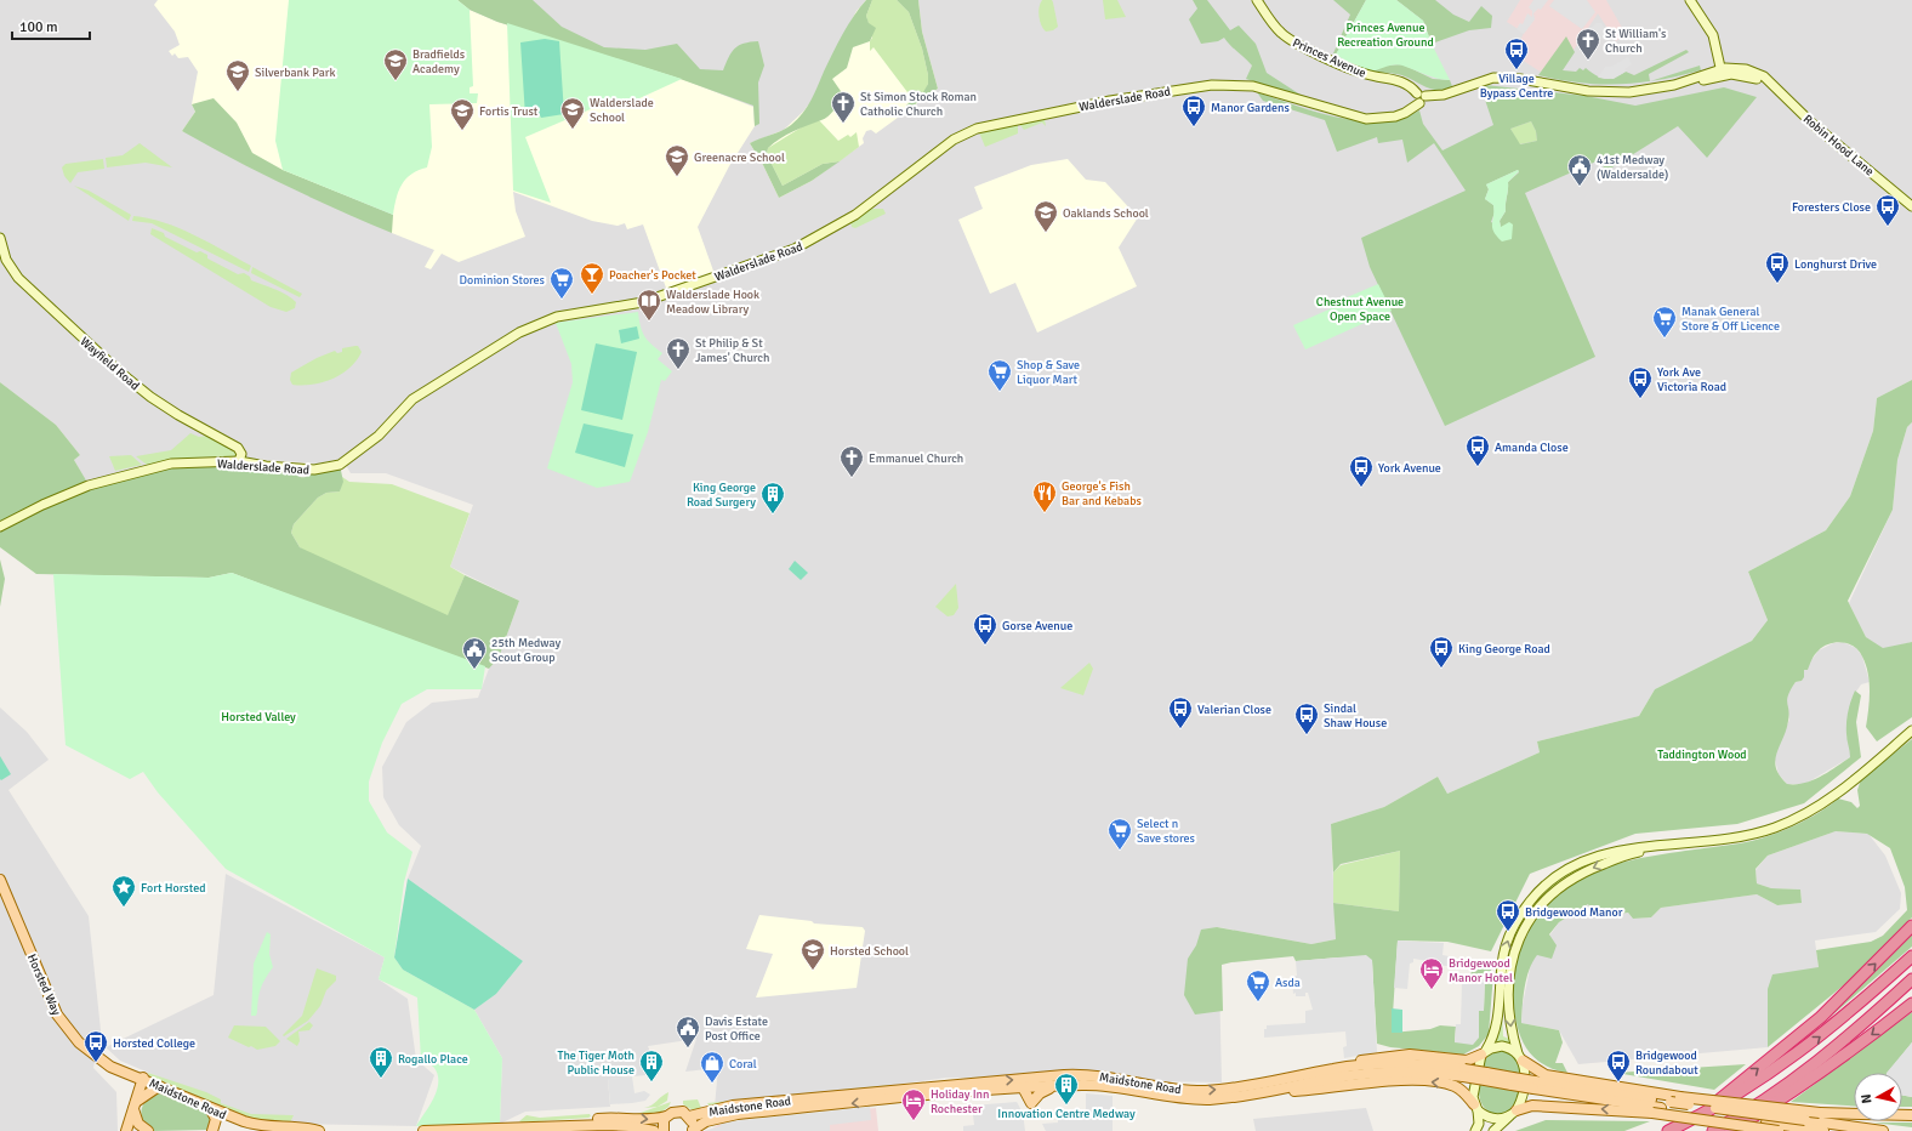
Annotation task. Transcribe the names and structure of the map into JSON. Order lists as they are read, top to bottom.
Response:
{
  "streets": {
    "main road": ["Horsted Way", "Maidstone Road"],
    "street": [
      "Princes Avenue",
      "Walderslade Road",
      "Robin Hood Lane",
      "Wayfield Road"
    ]
  },
  "crossings": [
    ["Princes Avenue", "Walderslade Road"],
    ["Walderslade Road", "Robin Hood Lane"],
    ["Walderslade Road", "Wayfield Road"],
    ["Horsted Way", "Maidstone Road"]
  ],
  "parks": [
    "Princes Avenue Recreation Ground",
    "Chestnut Avenue Open Space",
    "Horsted Valley",
    "Taddington Wood"
  ],
  "places": {
    "church": [
      "St William's Church",
      "St Simon Stock Roman Catholic Church",
      "St Philip & St James' Church",
      "Emmanuel Church"
    ],
    "bus stop": [
      "Village Bypass Centre",
      "Manor Gardens",
      "Foresters Close",
      "Longhurst Drive",
      "York Ave Victoria Road",
      "Amanda Close",
      "York Avenue",
      "Gorse Avenue",
      "King George Road",
      "Valerian Close",
      "Sindal Shaw House",
      "Bridgewood Manor",
      "Horsted College",
      "Bridgewood Roundabout"
    ],
    "school or university": [
      "Bradfields Academy",
      "Silverbank Park",
      "Walderslade School",
      "Fortis Trust",
      "Greenacre School",
      "Oaklands School",
      "Horsted School"
    ],
    "public building": ["41st Medway (Waldersalde)", "25th Medway Scout Group", "Davis Estate Post Office"],
    "bar": ["Poacher's Pocket"],
    "supermarket": [
      "Dominion Stores",
      "Manak General Store & Off Licence",
      "Shop & Save Liquor Mart",
      "Select n Save stores",
      "Asda"
    ],
    "library": ["Walderslade Hook Meadow Library"],
    "restaurant": ["George's Fish Bar and Kebabs"],
    "building": [
      "King George Road Surgery",
      "Rogallo Place",
      "The Tiger Moth Public House",
      "Innovation Centre Medway"
    ],
    "place": ["Fort Horsted"],
    "hotel": ["Bridgewood Manor Hotel", "Holiday Inn Rochester"],
    "shop": ["Coral"]
  },
  "scale_bar": "100 m",
  "north": "left"
}
